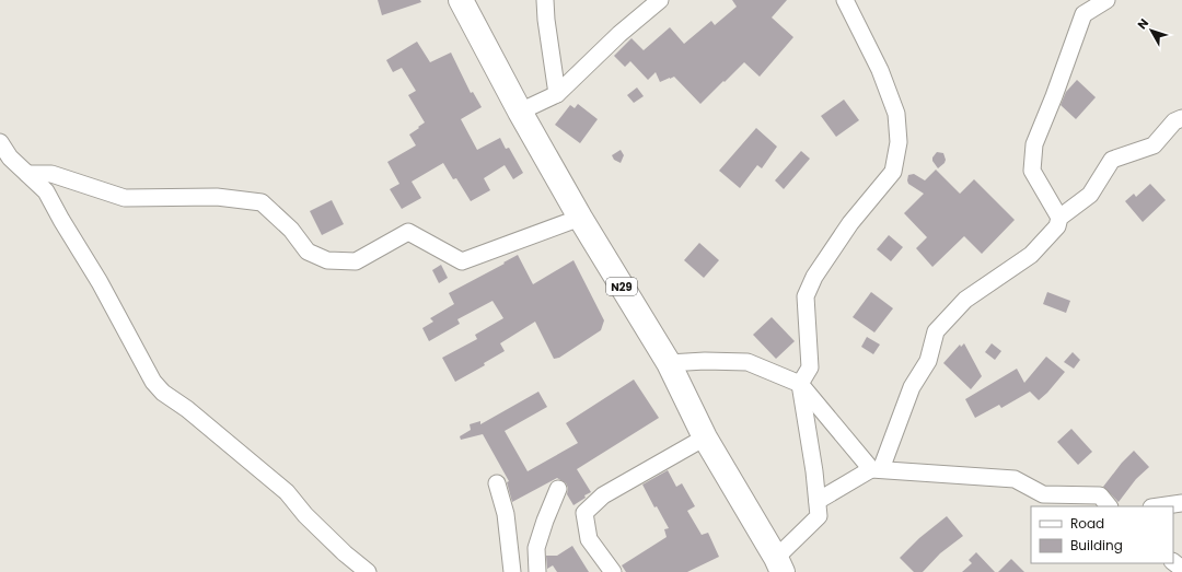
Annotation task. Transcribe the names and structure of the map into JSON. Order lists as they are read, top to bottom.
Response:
{
  "streets": {
    "main road": ["N29"]
  },
  "legend": ["Road", "Building"],
  "north": "top left"
}
